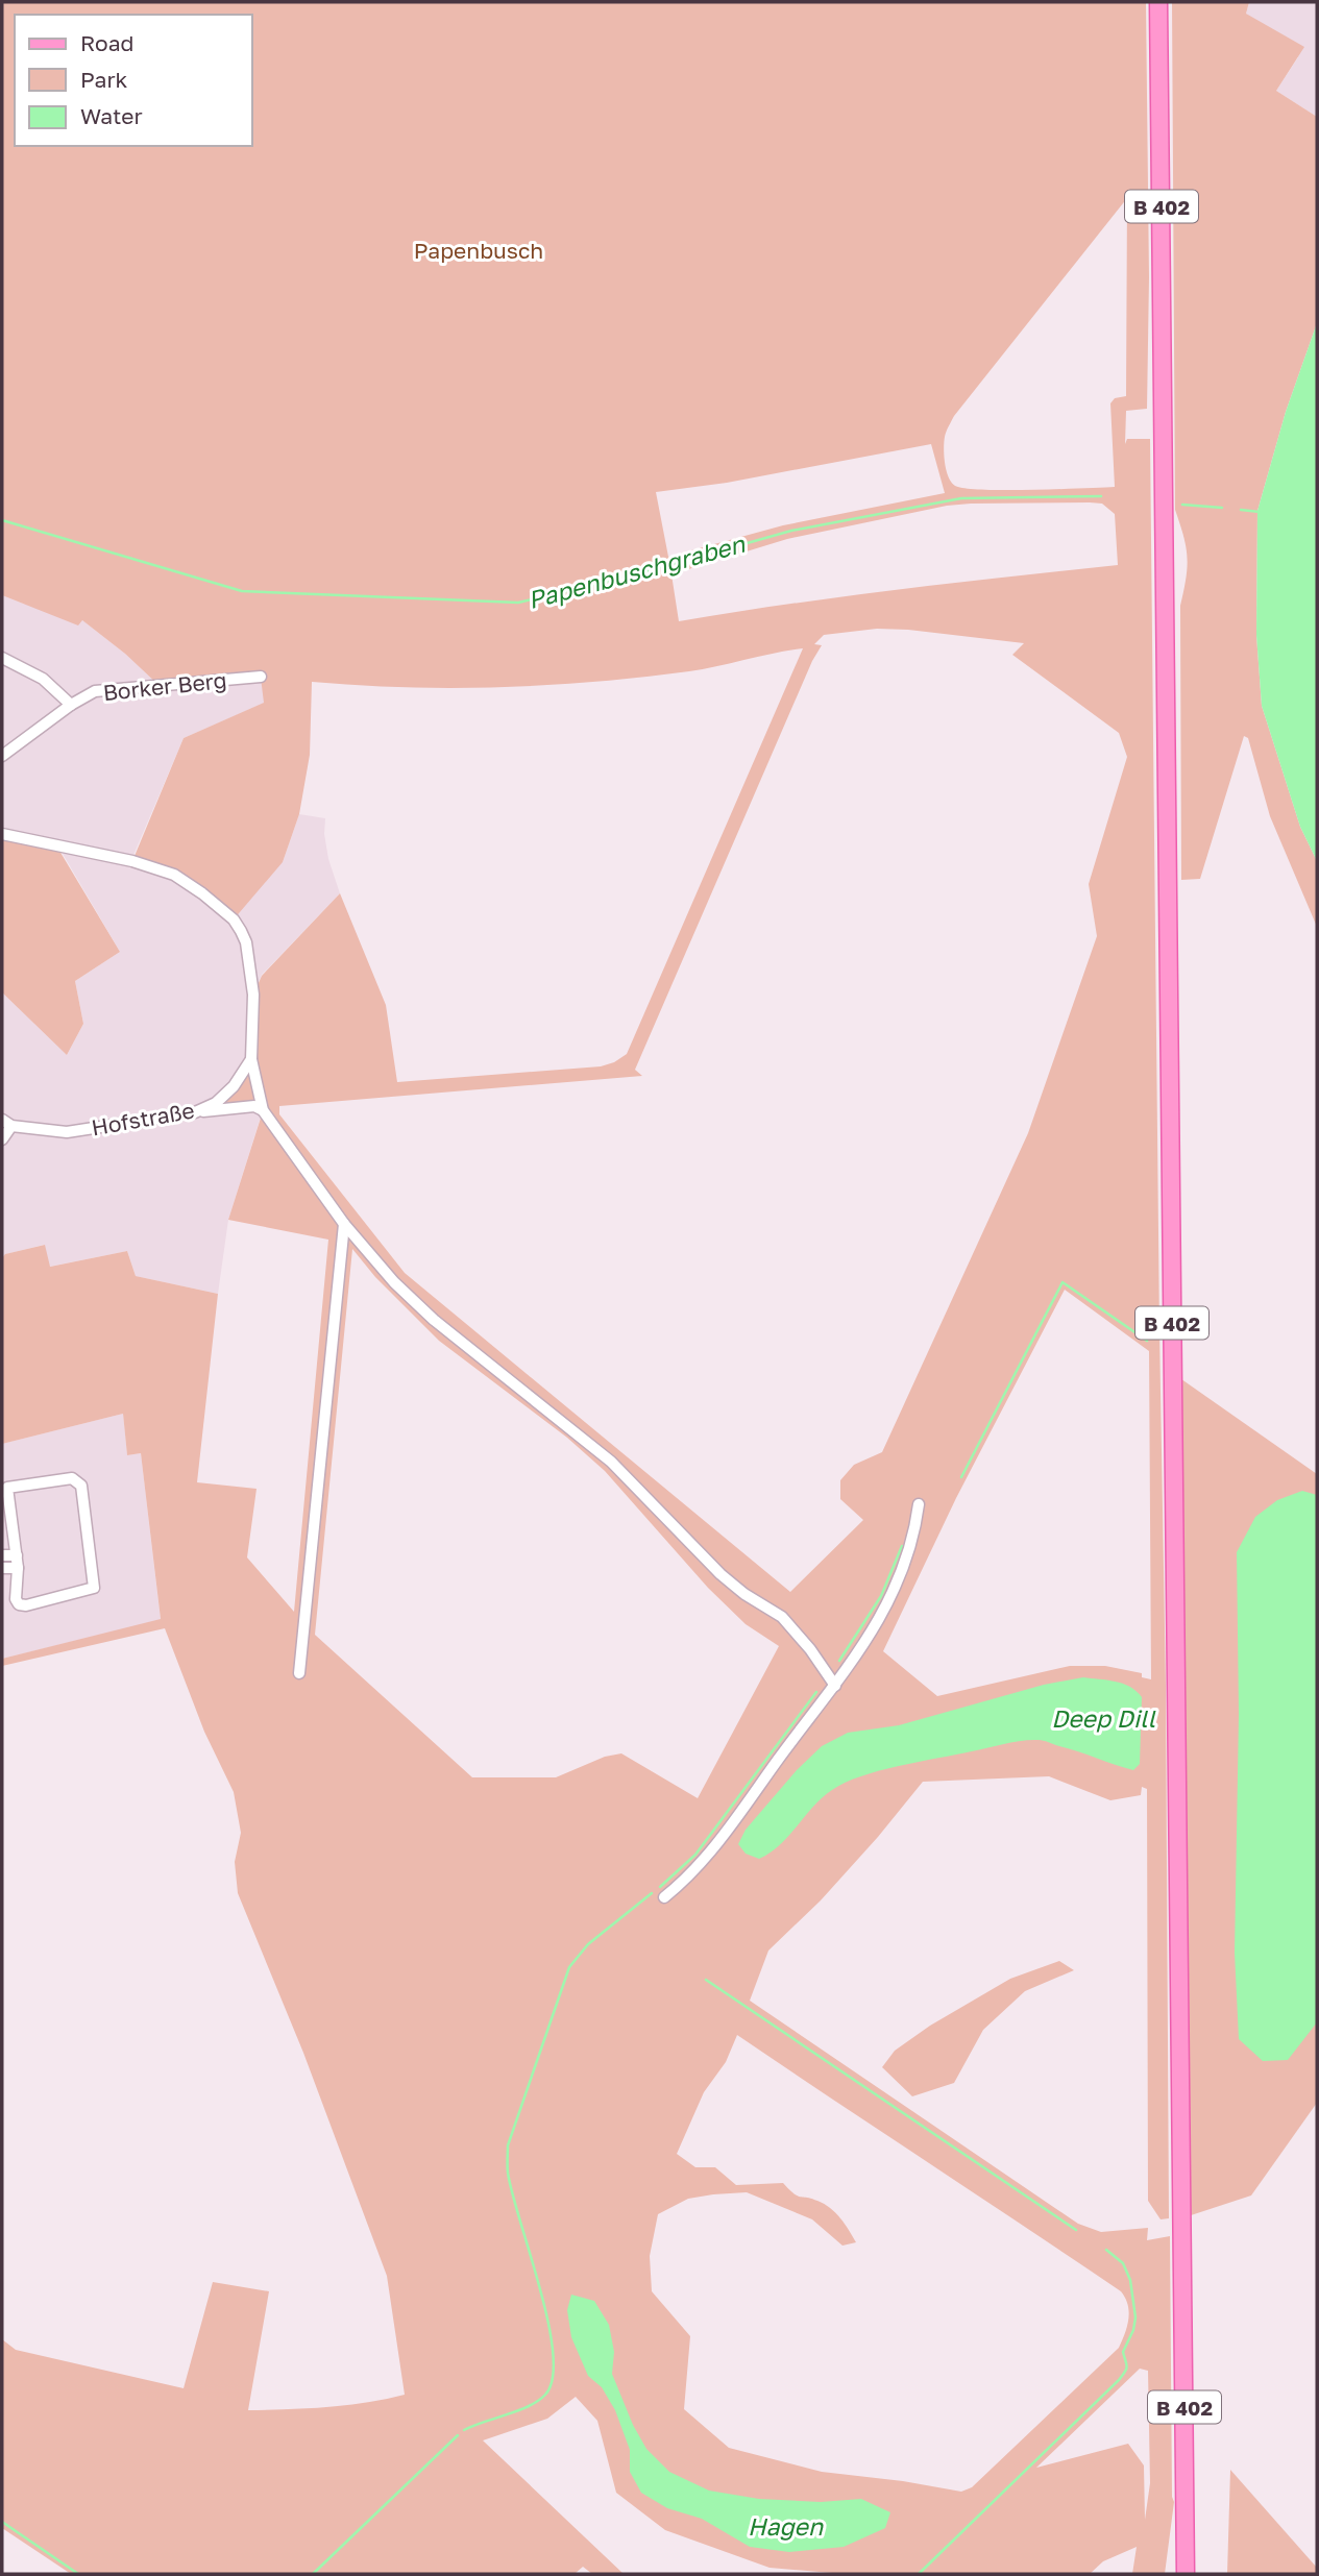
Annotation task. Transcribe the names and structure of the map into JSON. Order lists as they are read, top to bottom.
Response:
{
  "streets": {
    "main road": ["B 402"],
    "street": ["Borker Berg", "Hofstraße"]
  },
  "water": ["Papenbuschgraben", "Deep Dill", "Hagen"],
  "parks": ["Papenbusch"],
  "legend": ["Road", "Park", "Water"]
}
